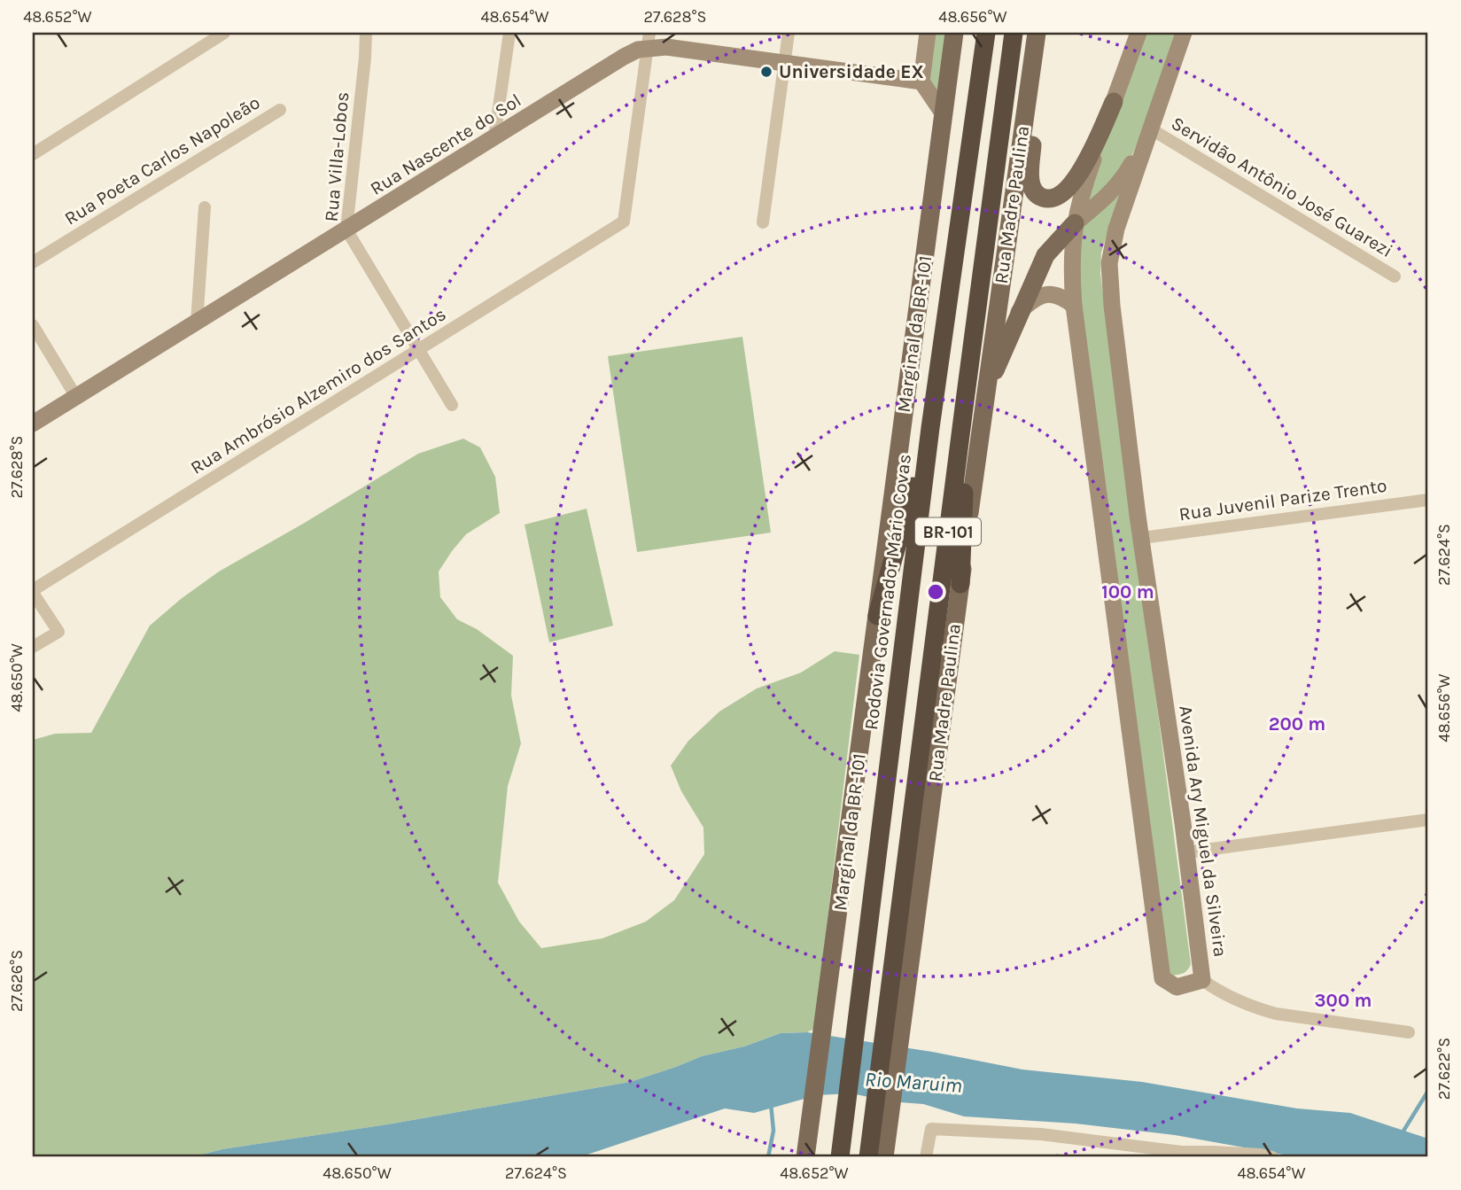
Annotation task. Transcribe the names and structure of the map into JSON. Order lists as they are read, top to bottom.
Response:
{
  "streets": {
    "highway": ["BR-101", "Rodovia Governador Mário Covas"],
    "main road": ["Rua Madre Paulina", "Marginal da BR-101"],
    "street": [
      "Rua Nascente do Sol",
      "Rua Villa-Lobos",
      "Rua Poeta Carlos Napoleão",
      "Servidão Antônio José Guarezi",
      "Rua Ambrósio Alzemiro dos Santos",
      "Rua Juvenil Parize Trento",
      "Avenida Ary Miguel da Silveira"
    ]
  },
  "crossings": [
    ["Rua Nascente do Sol", "Rua Villa-Lobos"],
    ["Rua Nascente do Sol", "Rua Ambrósio Alzemiro dos Santos"],
    ["Rua Villa-Lobos", "Rua Ambrósio Alzemiro dos Santos"],
    ["Servidão Antônio José Guarezi", "Avenida Ary Miguel da Silveira"],
    ["Rua Madre Paulina", "BR-101"],
    ["Rua Juvenil Parize Trento", "Avenida Ary Miguel da Silveira"]
  ],
  "water": ["Rio Maruim"],
  "places": ["Universidade EX"],
  "coordinates": [
    "48.652°W",
    "48.654°W",
    "27.628°S",
    "48.656°W",
    "27.624°S",
    "48.650°W",
    "27.626°S",
    "27.622°S"
  ],
  "rings": ["100 m", "200 m", "300 m"]
}
